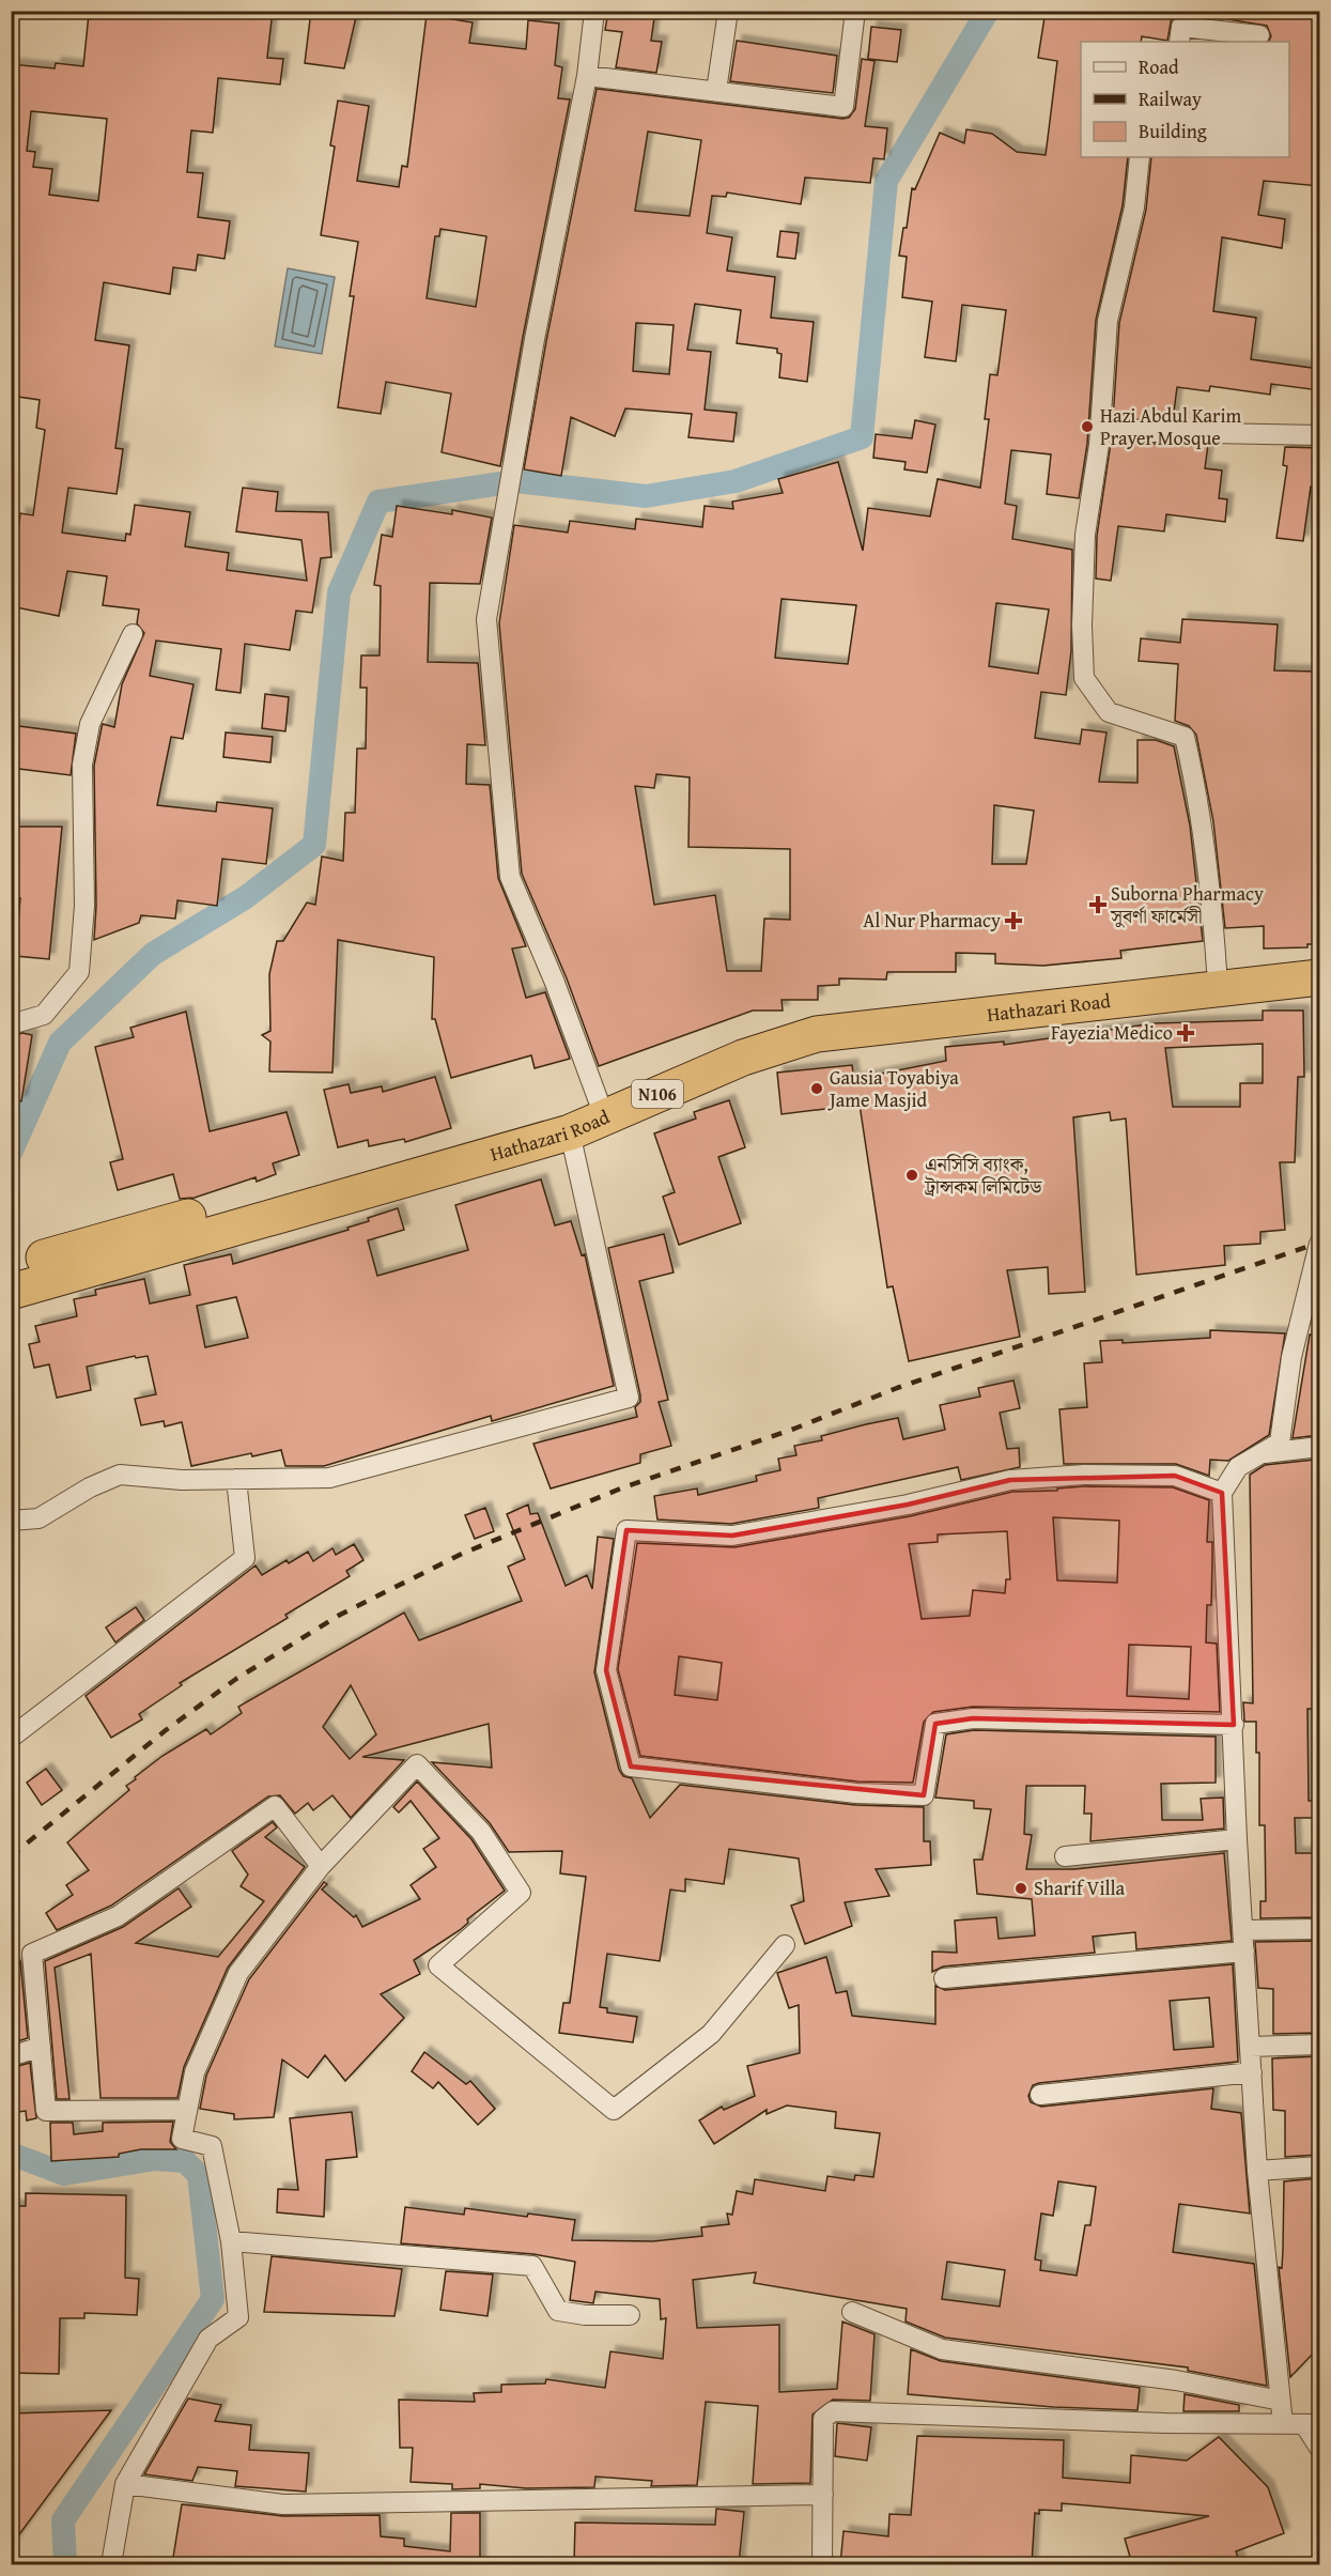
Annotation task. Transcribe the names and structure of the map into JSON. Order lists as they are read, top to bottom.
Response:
{
  "streets": {
    "highway": ["Hathazari Road", "N106"]
  },
  "places": {
    "other": [
      "Hazi Abdul Karim Prayer Mosque",
      "Gausia Toyabiya Jame Masjid",
      "এনসিসি ব্যাংক, ট্রান্সকম লিমিটেড",
      "Sharif Villa"
    ],
    "health": ["Suborna Pharmacy সুবর্ণা ফার্মেসী", "Al Nur Pharmacy", "Fayezia Medico"]
  },
  "legend": ["Road", "Railway", "Building"]
}
